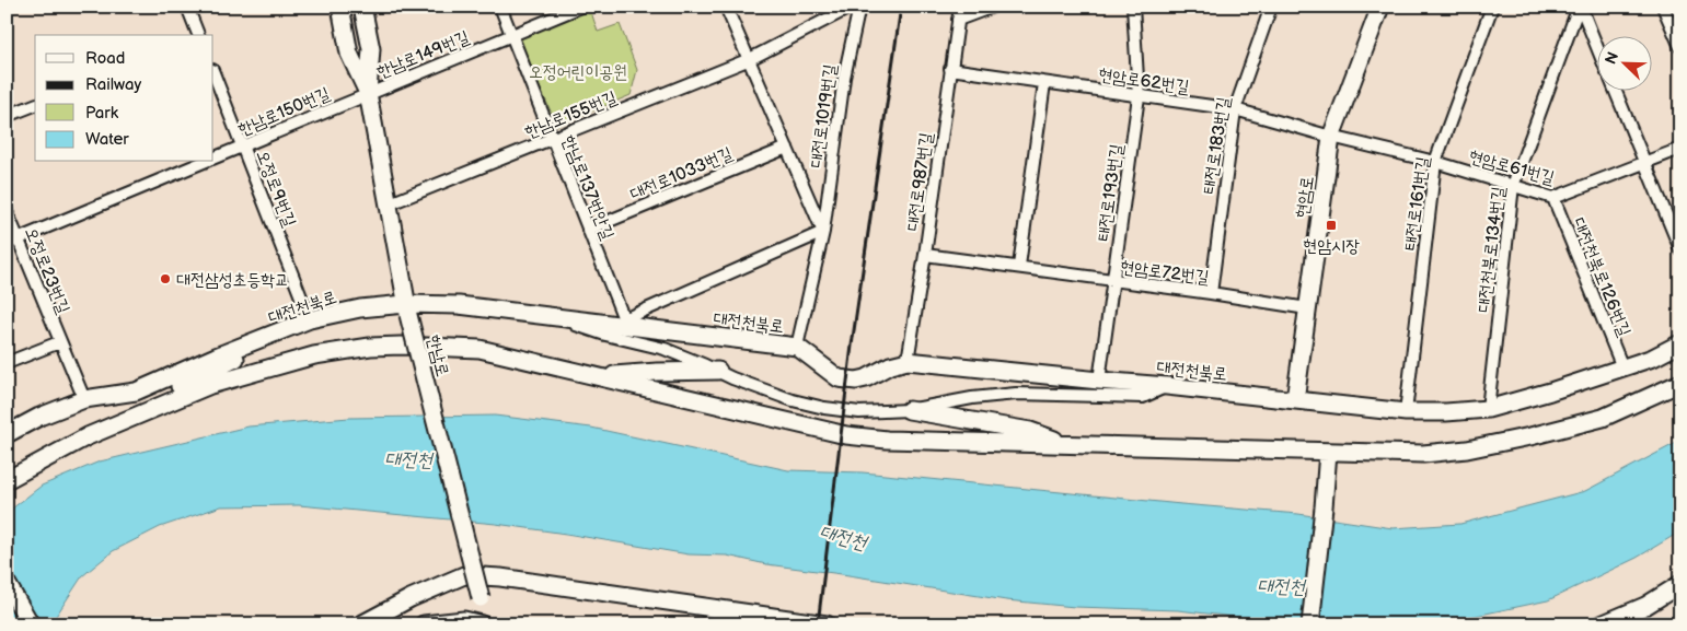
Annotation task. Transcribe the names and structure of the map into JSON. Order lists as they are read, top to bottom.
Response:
{
  "streets": {
    "main road": ["현암로", "대전천북로", "한남로"],
    "street": [
      "한남로149번길",
      "현암로62번길",
      "한남로150번길",
      "한남로155번길",
      "대전로1019번길",
      "태전로183번길",
      "현암로61번길",
      "대전로1033번길",
      "대전로987번길",
      "한남로137번안길",
      "오정로9번길",
      "태전로193번길",
      "태전로161번길",
      "대전천북로134번길",
      "오정로23번길",
      "현암로72번길",
      "대전천북로126번길"
    ]
  },
  "crossings": [
    ["한남로149번길", "한남로150번길"],
    ["한남로149번길", "한남로137번안길"],
    ["한남로149번길", "한남로"],
    ["현암로62번길", "태전로183번길"],
    ["현암로62번길", "현암로61번길"],
    ["현암로62번길", "대전로987번길"],
    ["현암로62번길", "태전로193번길"],
    ["현암로62번길", "현암로"],
    ["한남로150번길", "오정로9번길"],
    ["한남로150번길", "오정로23번길"],
    ["한남로150번길", "한남로"],
    ["한남로155번길", "한남로137번안길"],
    ["한남로155번길", "한남로"],
    ["대전로1019번길", "대전천북로"],
    ["태전로183번길", "현암로72번길"],
    ["현암로61번길", "현암로"],
    ["현암로61번길", "태전로161번길"],
    ["현암로61번길", "대전천북로134번길"],
    ["현암로61번길", "대전천북로126번길"],
    ["대전로1033번길", "한남로137번안길"],
    ["대전로987번길", "현암로72번길"],
    ["대전로987번길", "대전천북로"],
    ["한남로137번안길", "대전천북로"],
    ["오정로9번길", "대전천북로"],
    ["태전로193번길", "현암로72번길"],
    ["태전로193번길", "대전천북로"],
    ["현암로", "현암로72번길"],
    ["현암로", "대전천북로"],
    ["태전로161번길", "대전천북로"],
    ["대전천북로134번길", "대전천북로"],
    ["오정로23번길", "대전천북로"],
    ["대전천북로126번길", "대전천북로"],
    ["대전천북로", "한남로"]
  ],
  "water": ["대전천"],
  "parks": ["오정어린이공원"],
  "places": {
    "transit": ["현암시장"],
    "other": ["대전삼성초등학교"]
  },
  "legend": [
    "Road",
    "Railway",
    "Park",
    "Water"
  ],
  "north": "top left"
}
